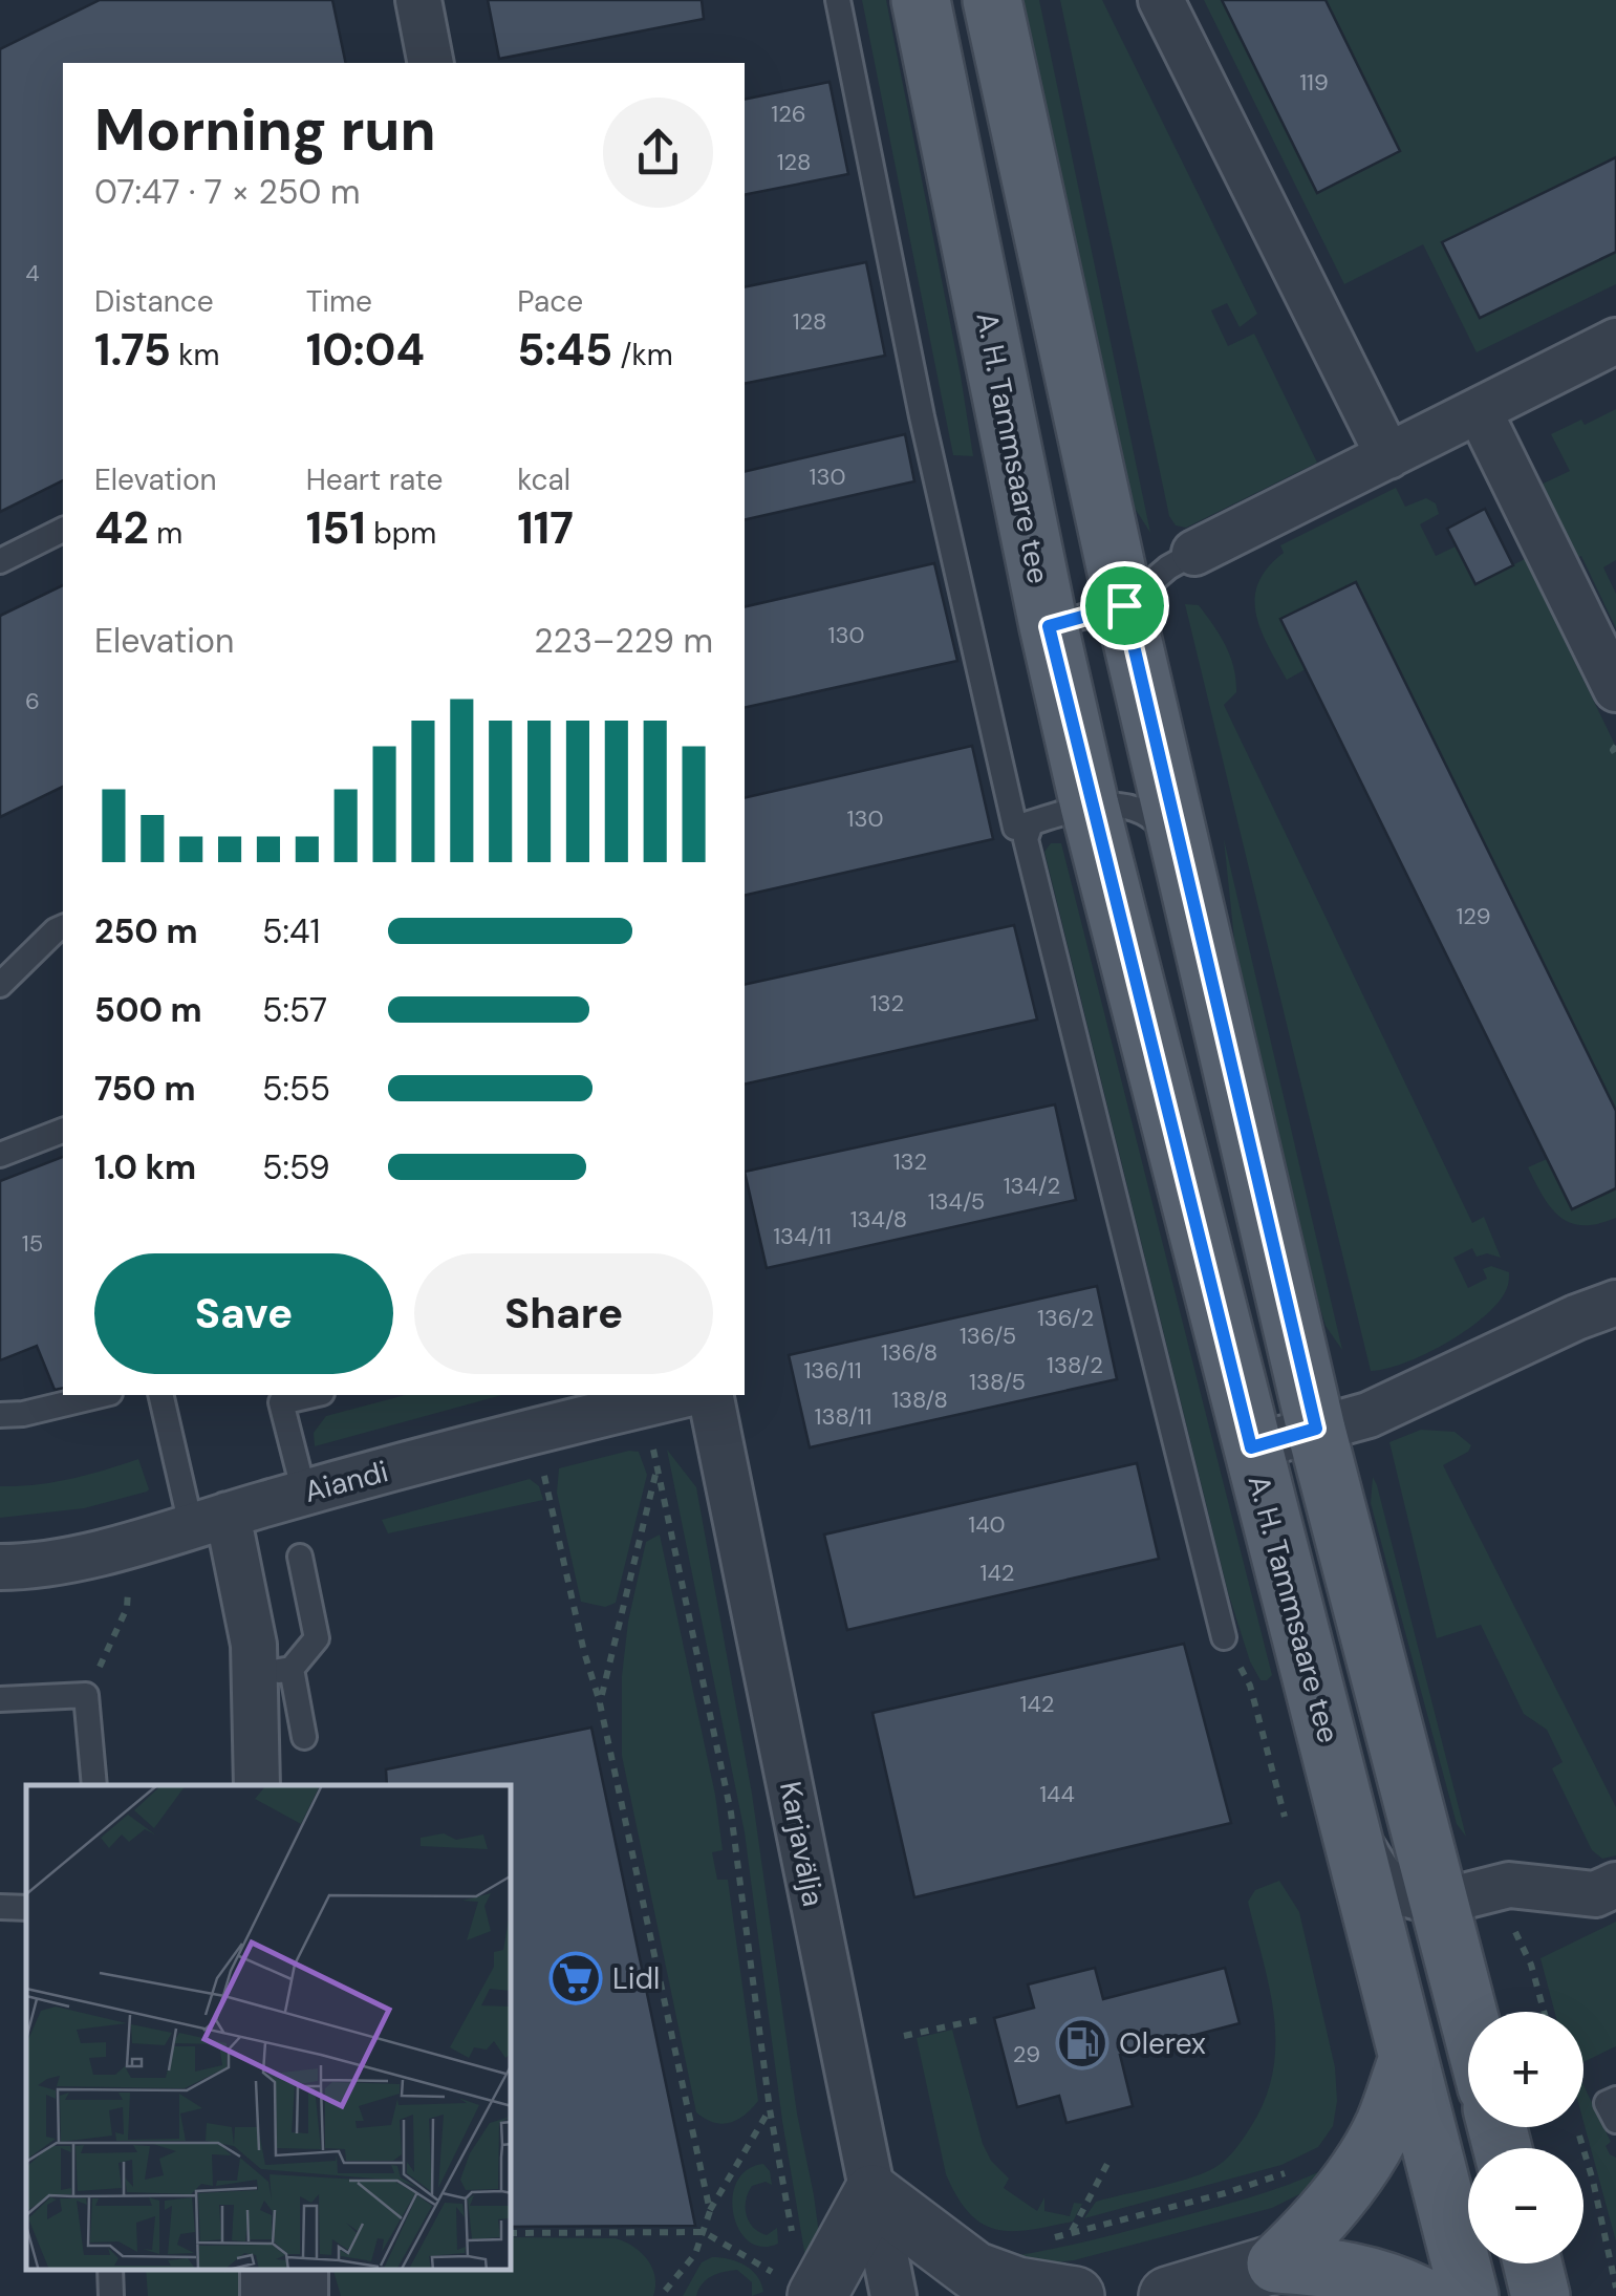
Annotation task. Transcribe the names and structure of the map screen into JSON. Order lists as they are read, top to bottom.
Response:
{
  "streets": {
    "main road": ["A. H. Tammsaare tee"],
    "street": ["Aiandi", "Karjavälja"]
  },
  "places": {
    "supermarket": ["Lidl"],
    "fuel station": ["Olerex"]
  },
  "house_numbers": [
    "119",
    "126",
    "128",
    "4",
    "128",
    "130",
    "130",
    "6",
    "130",
    "129",
    "132",
    "132",
    "134/2",
    "134/5",
    "134/8",
    "134/11",
    "15",
    "136/2",
    "136/5",
    "136/8",
    "138/2",
    "136/11",
    "138/5",
    "138/8",
    "138/11",
    "140",
    "142",
    "142",
    "144",
    "29"
  ],
  "page": {
    "heading": ["Morning run", "07:47 · 7 × 250 m"],
    "stats": [
      ["Distance", "1.75 km"],
      ["Time", "10:04"],
      ["Pace", "5:45 /km"],
      ["Elevation", "42 m"],
      ["Heart rate", "151 bpm"],
      ["kcal", "117"]
    ],
    "chart": ["Elevation", "223–229 m"],
    "list": [
      {
        "name": "250 m",
        "note": "5:41"
      },
      {
        "name": "500 m",
        "note": "5:57"
      },
      {
        "name": "750 m",
        "note": "5:55"
      },
      {
        "name": "1.0 km",
        "note": "5:59"
      }
    ],
    "buttons": ["Save", "Share"],
    "map_buttons": ["+", "−"]
  }
}
